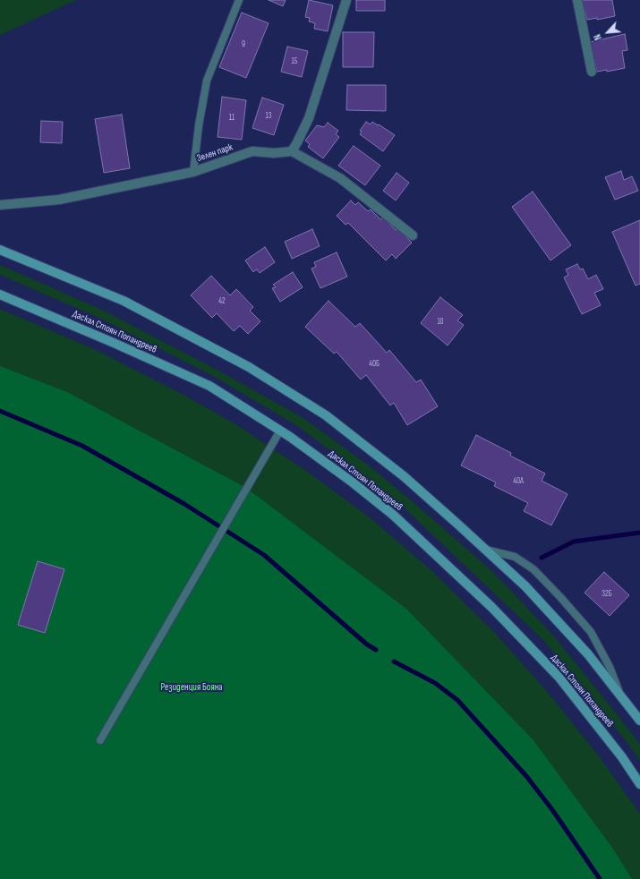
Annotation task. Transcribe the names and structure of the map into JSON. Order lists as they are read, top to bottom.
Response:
{
  "streets": {
    "main road": ["Даскал Стоян Попандреев"],
    "street": ["Зелен парк"]
  },
  "parks": ["Резиденция Бояна"],
  "house_numbers": [
    "9",
    "15",
    "13",
    "11",
    "42",
    "10",
    "40Б",
    "40А",
    "32Б"
  ],
  "north": "bottom left"
}
